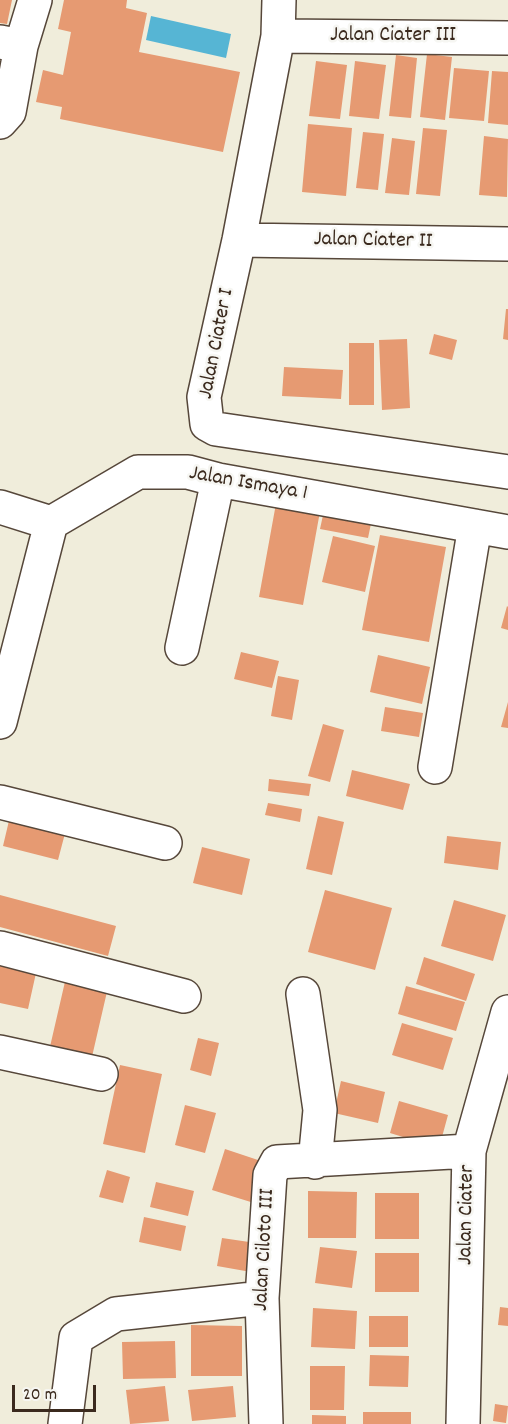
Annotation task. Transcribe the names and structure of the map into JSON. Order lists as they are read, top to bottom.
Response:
{
  "streets": {
    "street": [
      "Jalan Ciater III",
      "Jalan Ciater II",
      "Jalan Ciater I",
      "Jalan Ismaya 1",
      "Jalan Ciater",
      "Jalan Ciloto III"
    ]
  },
  "crossings": [
    ["Jalan Ciater III", "Jalan Ciater I"],
    ["Jalan Ciater II", "Jalan Ciater I"],
    ["Jalan Ciater", "Jalan Ciloto III"]
  ],
  "scale_bar": "20 m"
}
